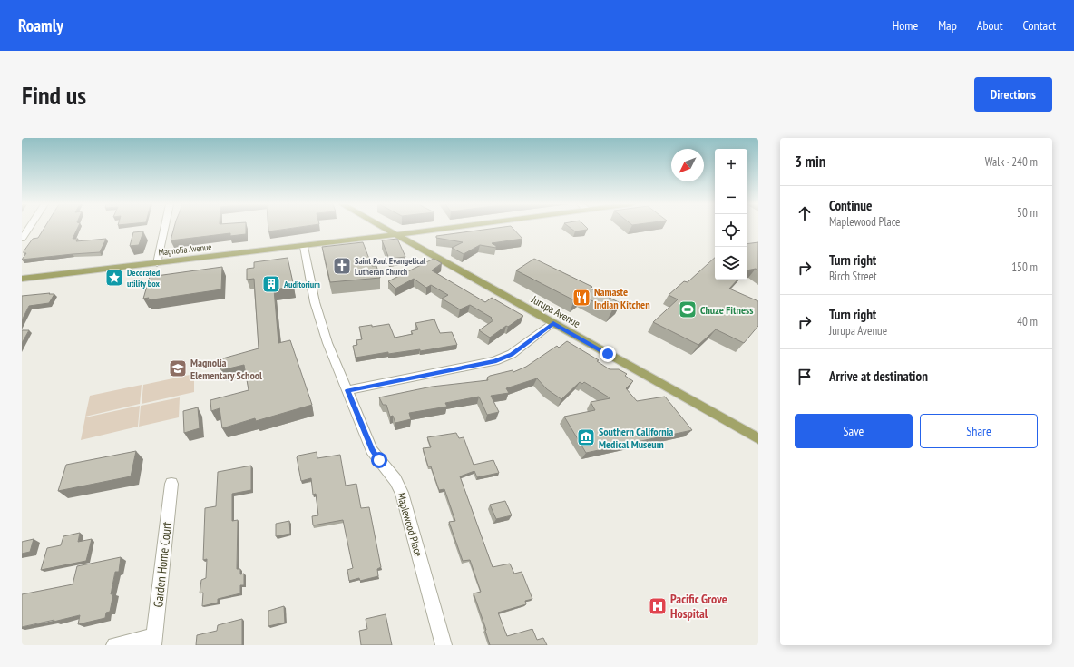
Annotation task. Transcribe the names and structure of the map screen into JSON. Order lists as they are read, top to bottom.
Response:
{
  "streets": {
    "main road": ["Magnolia Avenue", "Jurupa Avenue"],
    "street": ["Maplewood Place", "Garden Home Court"]
  },
  "crossings": [
    ["Magnolia Avenue", "Jurupa Avenue"],
    ["Magnolia Avenue", "Maplewood Place"]
  ],
  "places": {
    "church": ["Saint Paul Evangelical Lutheran Church"],
    "place": ["Decorated utility box"],
    "building": ["Auditorium"],
    "restaurant": ["Namaste Indian Kitchen"],
    "sports": ["Chuze Fitness"],
    "school or university": ["Magnolia Elementary School"],
    "museum": ["Southern California Medical Museum"],
    "hospital": ["Pacific Grove Hospital"]
  },
  "north": "bottom left",
  "page": {
    "header": "Roamly",
    "nav": [
      "Home",
      "Map",
      "About",
      "Contact"
    ],
    "buttons": [
      "Directions",
      ["Save", "Share"]
    ],
    "title": "Find us",
    "heading": ["3 min", "Walk · 240 m"],
    "map_buttons": ["+", "−"],
    "list": [
      ["Continue", "Maplewood Place", "50 m"],
      ["Turn right", "Birch Street", "150 m"],
      ["Turn right", "Jurupa Avenue", "40 m"],
      "Arrive at destination"
    ]
  }
}
